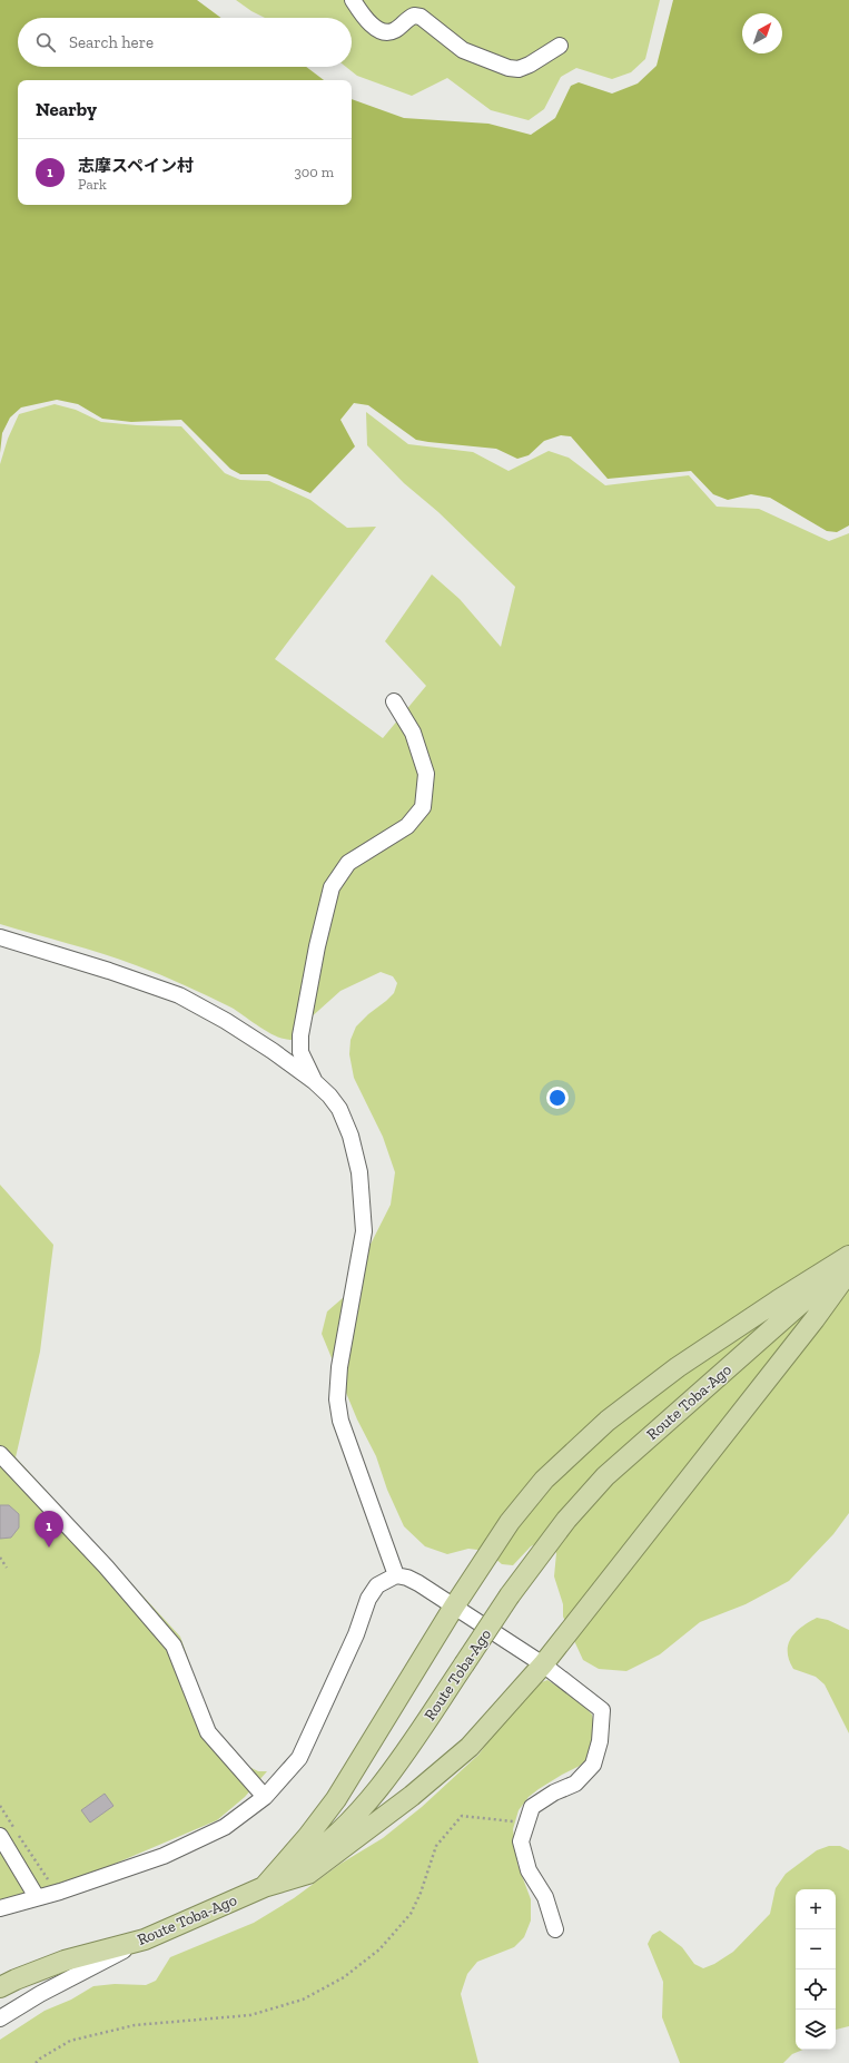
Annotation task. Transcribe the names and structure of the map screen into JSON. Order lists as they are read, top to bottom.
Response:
{
  "streets": {
    "main road": ["Route Toba-Ago"]
  },
  "north": "top right",
  "page": {
    "search": "Search here",
    "heading": "Nearby",
    "list": [
      {
        "mark": "1",
        "name": "志摩スペイン村",
        "note": "Park",
        "value": "300 m"
      }
    ],
    "pins": "1",
    "map_buttons": ["+", "−"]
  }
}
